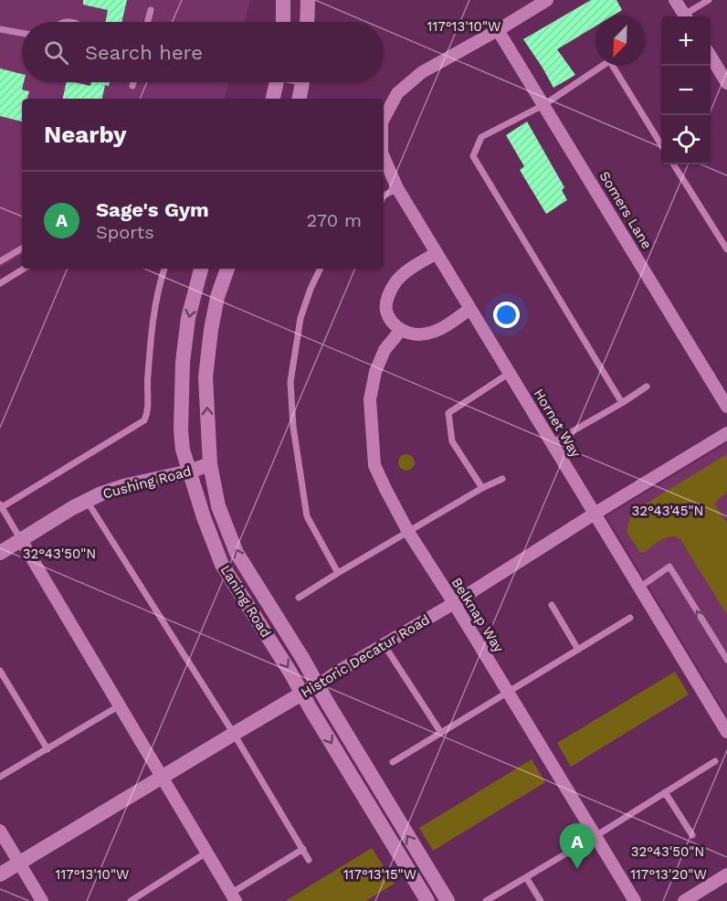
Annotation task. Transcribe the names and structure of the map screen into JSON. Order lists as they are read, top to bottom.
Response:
{
  "streets": {
    "street": [
      "Somers Lane",
      "Hornet Way",
      "Cushing Road",
      "Laning Road",
      "Belknap Way",
      "Historic Decatur Road"
    ]
  },
  "crossings": [
    ["Hornet Way", "Belknap Way"],
    ["Hornet Way", "Historic Decatur Road"],
    ["Cushing Road", "Laning Road"],
    ["Laning Road", "Historic Decatur Road"],
    ["Belknap Way", "Historic Decatur Road"]
  ],
  "north": "bottom left",
  "page": {
    "map_buttons": ["+", "−"],
    "search": "Search here",
    "heading": "Nearby",
    "list": [
      {
        "mark": "A",
        "name": "Sage's Gym",
        "note": "Sports",
        "value": "270 m"
      }
    ],
    "pins": "A"
  },
  "coordinates": [
    "117°13'10\"W",
    "32°43'45\"N",
    "32°43'50\"N",
    "117°13'15\"W",
    "117°13'20\"W"
  ]
}
